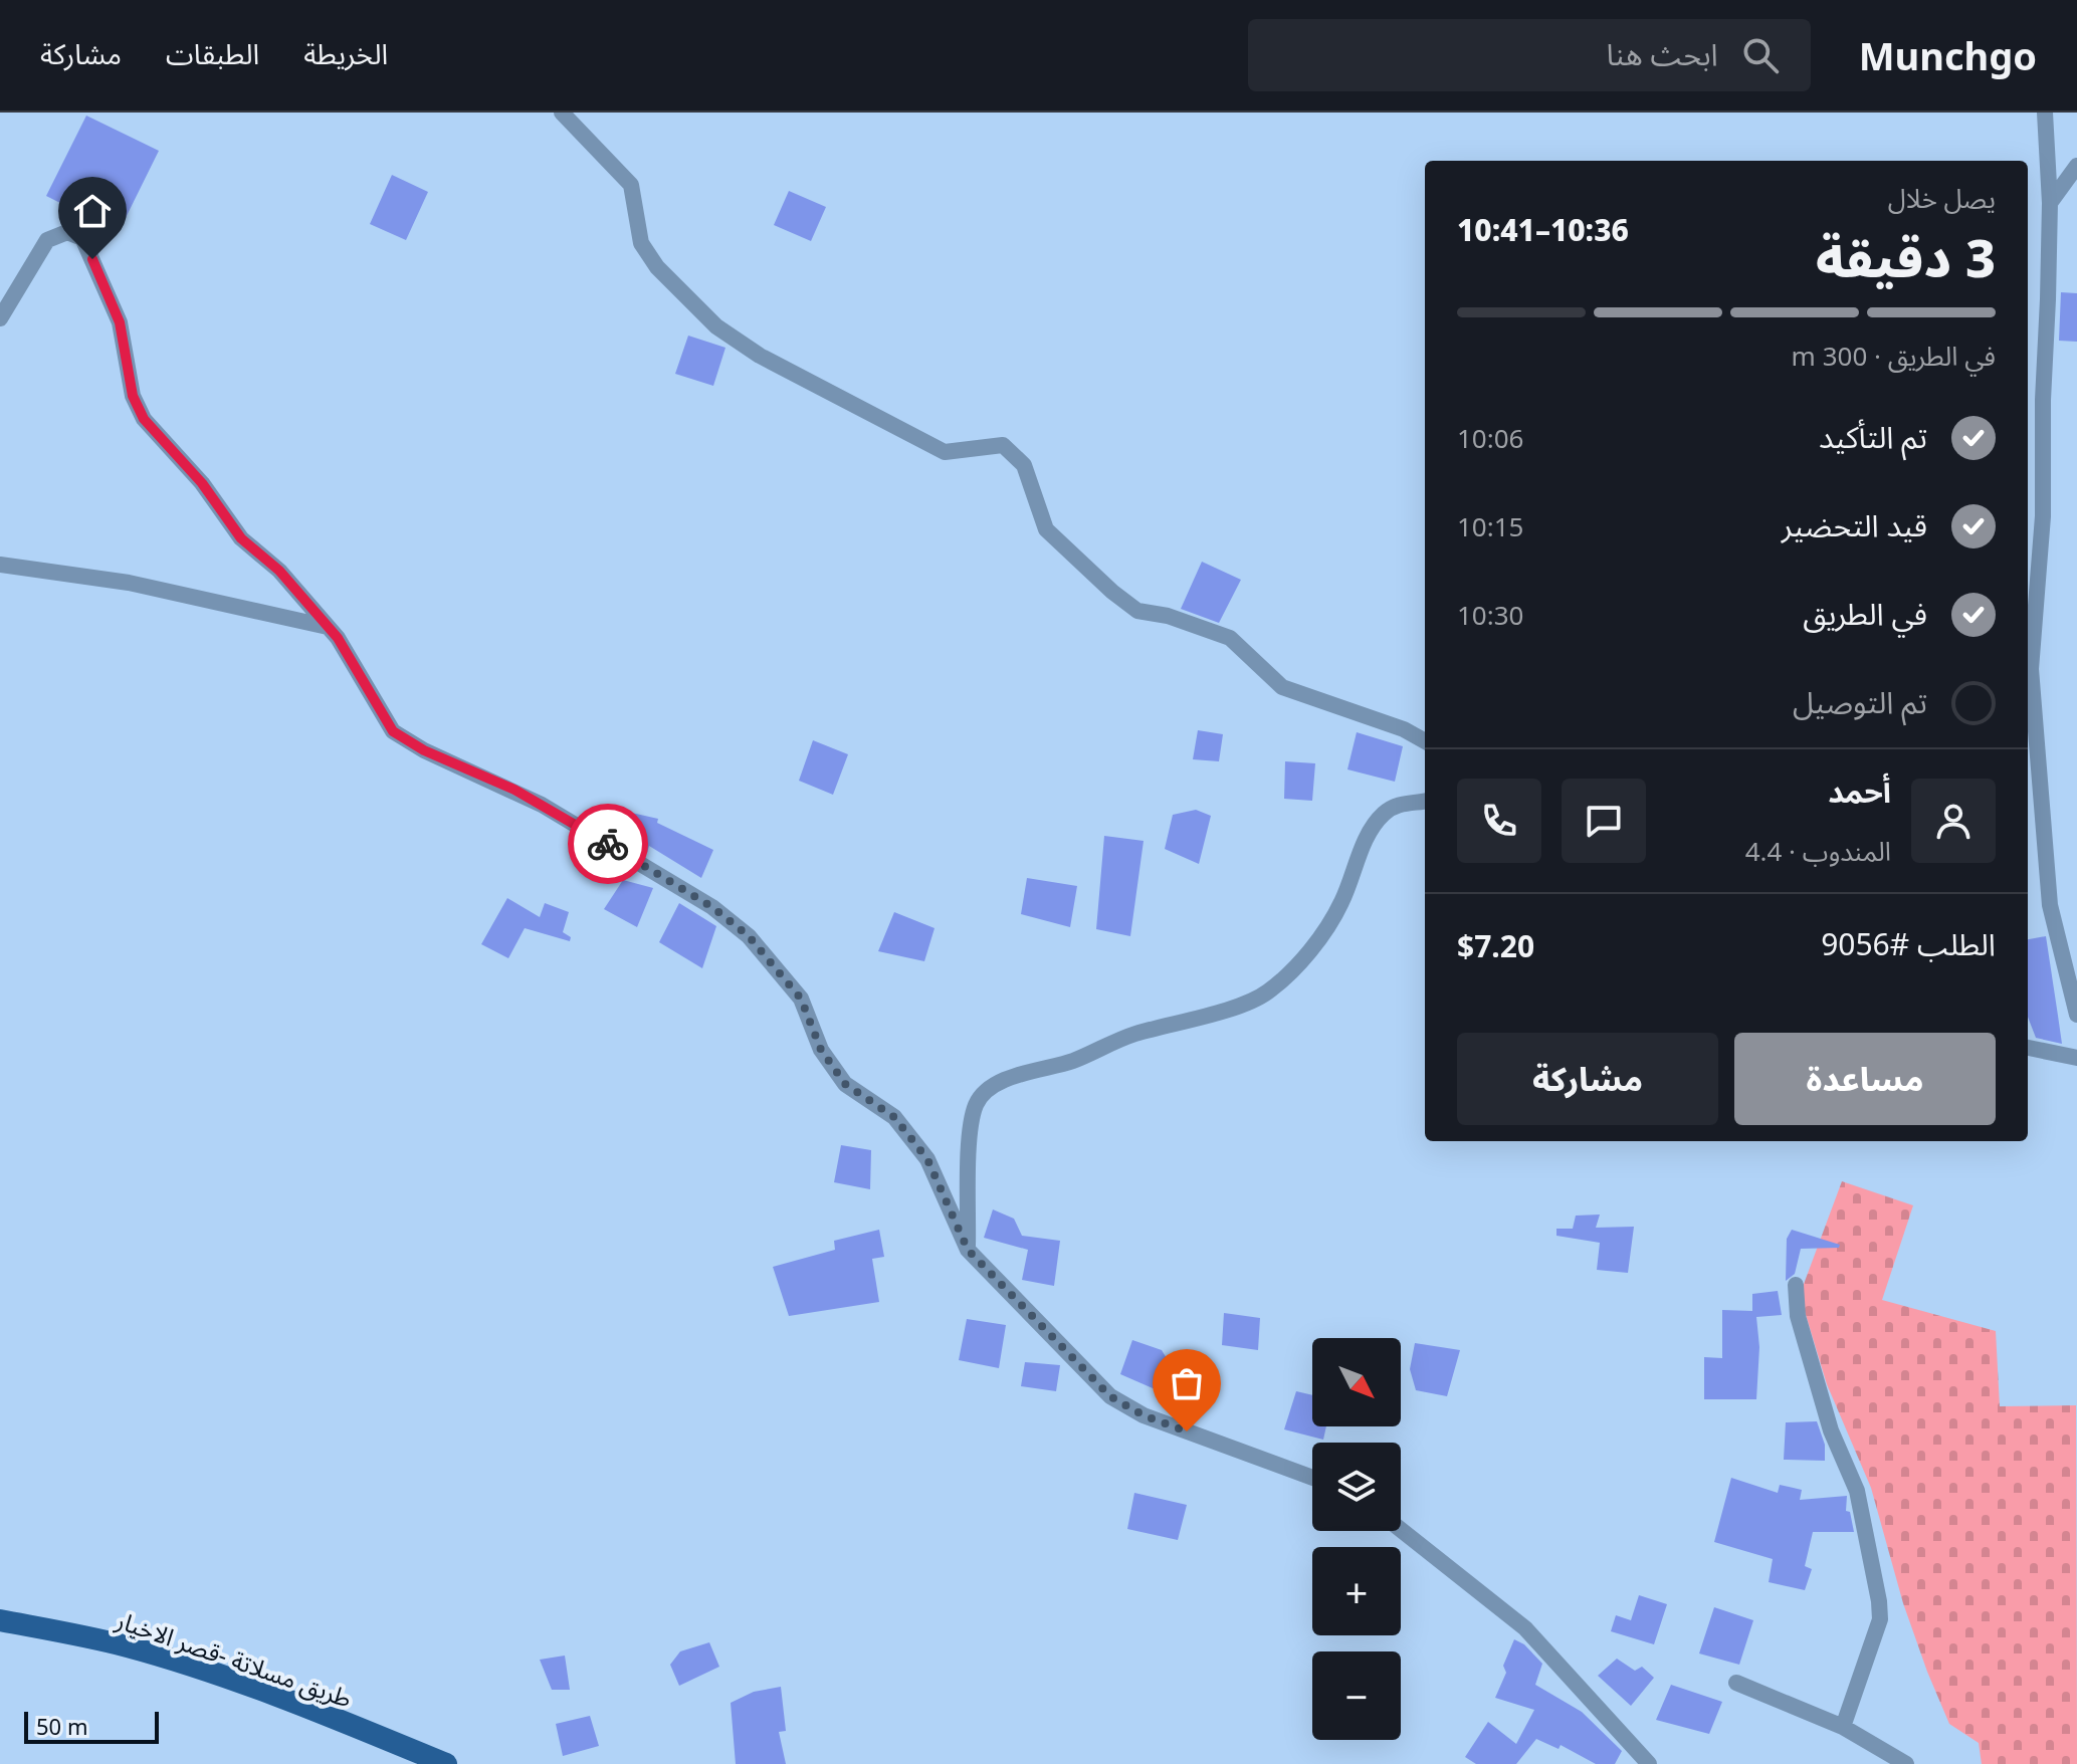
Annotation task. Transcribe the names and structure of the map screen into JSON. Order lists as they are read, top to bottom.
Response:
{
  "streets": {
    "main road": ["طريق مسلاتة -قصر الاخيار"]
  },
  "scale_bar": "50 m",
  "north": "bottom right",
  "page": {
    "header": "Munchgo",
    "search": "ابحث هنا",
    "nav": ["الخريطة", "الطبقات", "مشاركة"],
    "heading": ["3 دقيقة", "يصل خلال", "10:36–10:41"],
    "panel": [
      "أحمد",
      "المندوب · 4.4",
      "الطلب #9056",
      "$7.20"
    ],
    "bar": "في الطريق · 300 m",
    "list": [
      ["تم التأكيد", "10:06"],
      ["قيد التحضير", "10:15"],
      ["في الطريق", "10:30"],
      "تم التوصيل"
    ],
    "buttons": ["مساعدة", "مشاركة"],
    "map_buttons": ["+", "−"],
    "scale": "50 m"
  }
}
